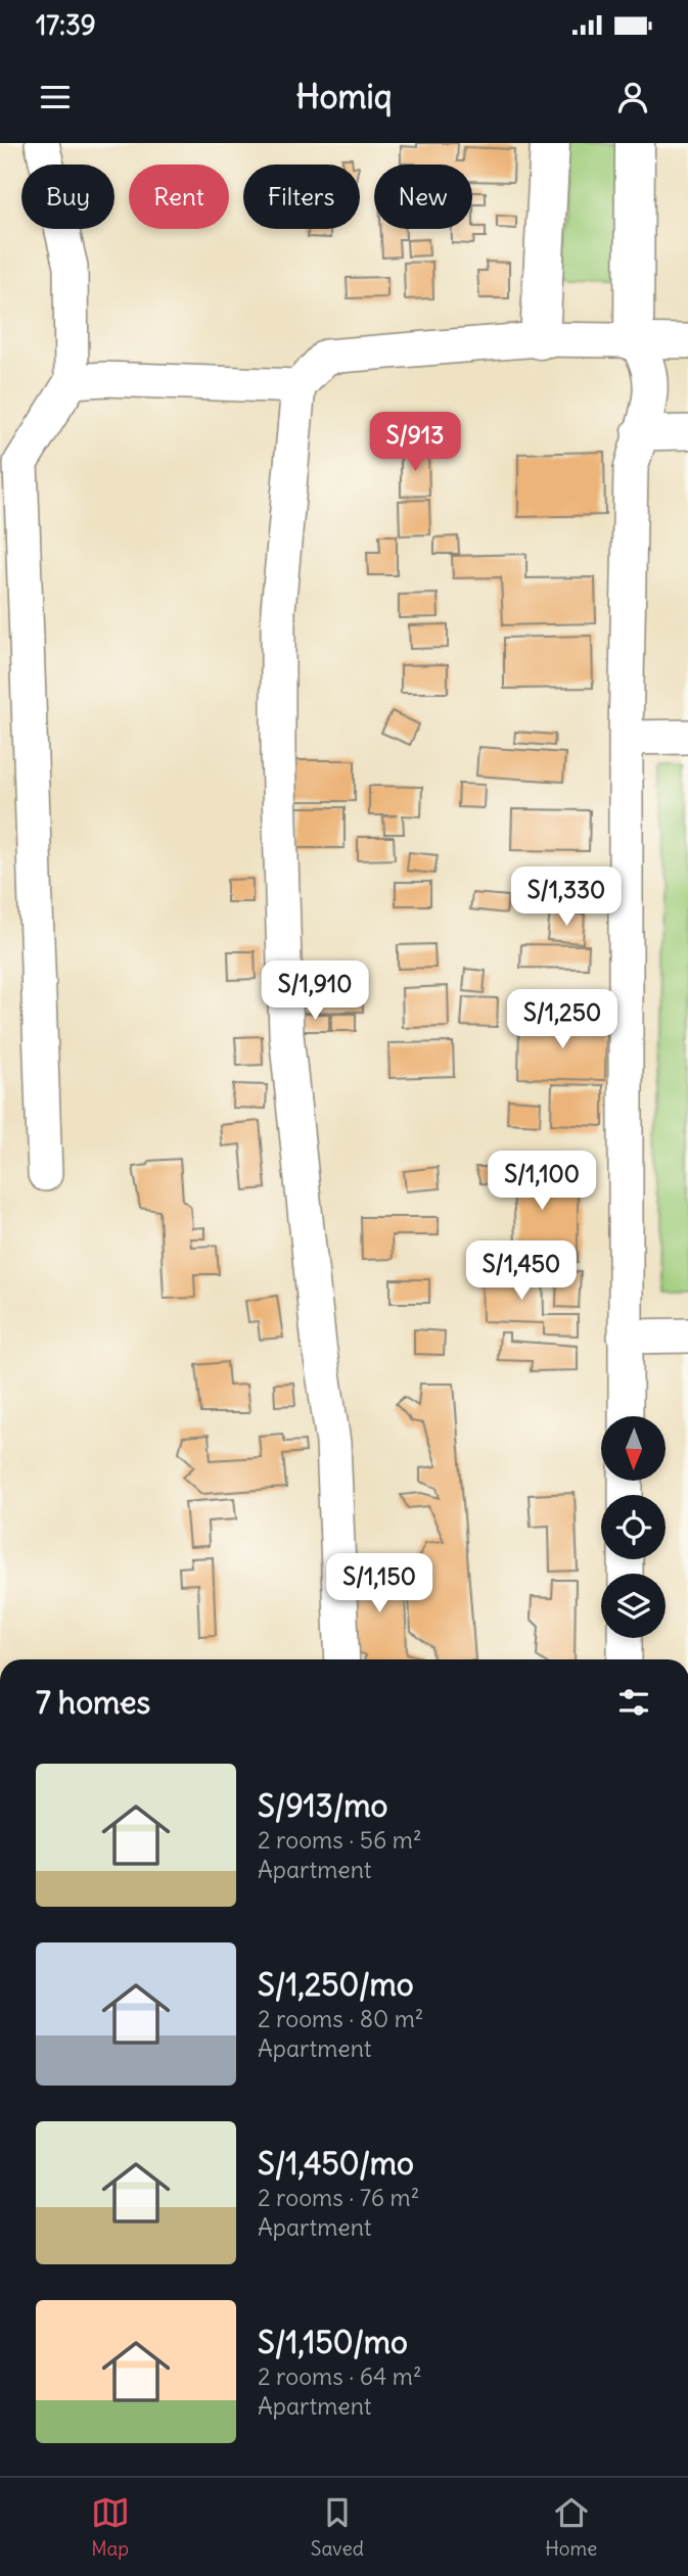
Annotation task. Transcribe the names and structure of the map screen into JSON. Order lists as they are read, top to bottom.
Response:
{
  "north": "bottom",
  "page": {
    "status": "17:39",
    "header": "Homiq",
    "chip": [
      "Buy",
      "Rent",
      "Filters",
      "New"
    ],
    "price": [
      "S/913",
      "S/1,330",
      "S/1,910",
      "S/1,250",
      "S/1,100",
      "S/1,450",
      "S/1,150"
    ],
    "heading": "7 homes",
    "list": [
      {
        "name": "S/913/mo",
        "note": "2 rooms · 56 m² · Apartment"
      },
      {
        "name": "S/1,250/mo",
        "note": "2 rooms · 80 m² · Apartment"
      },
      {
        "name": "S/1,450/mo",
        "note": "2 rooms · 76 m² · Apartment"
      },
      {
        "name": "S/1,150/mo",
        "note": "2 rooms · 64 m² · Apartment"
      }
    ],
    "tabs": ["Map", "Saved", "Home"]
  }
}
